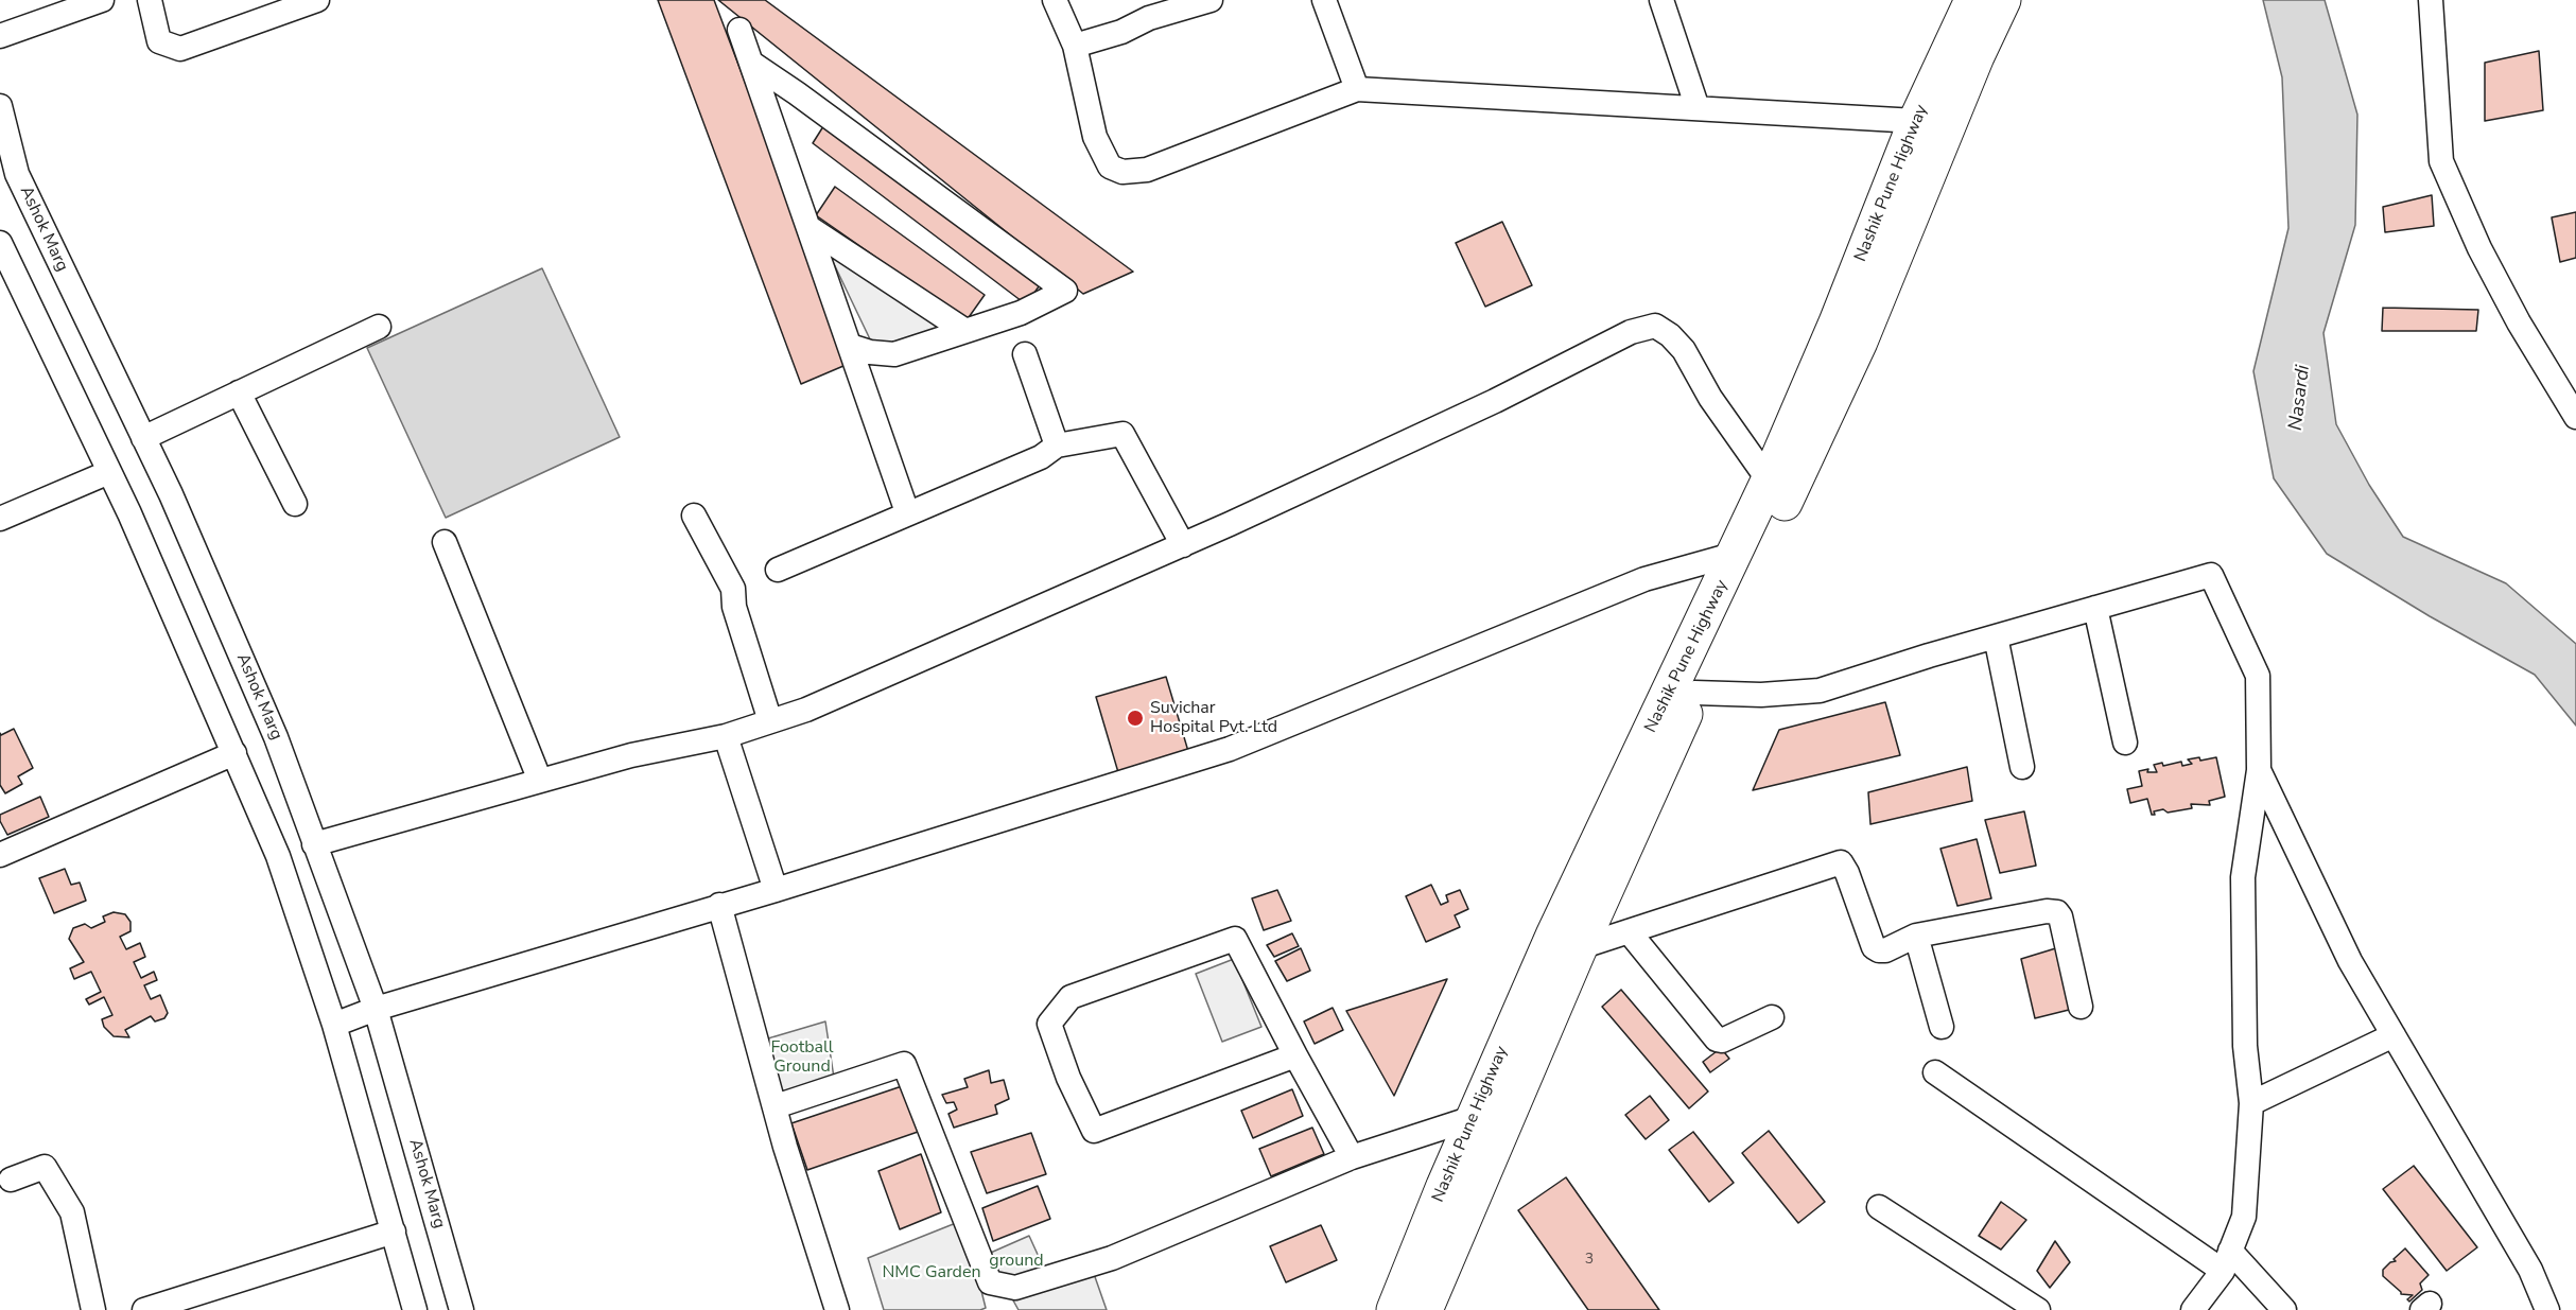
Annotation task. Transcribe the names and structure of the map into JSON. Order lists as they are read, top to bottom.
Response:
{
  "streets": {
    "highway": ["Nashik Pune Highway"],
    "street": ["Ashok Marg"]
  },
  "water": ["Nasardi"],
  "parks": ["Football Ground", "ground", "NMC Garden"],
  "places": ["Suvichar Hospital Pvt. Ltd"],
  "house_numbers": ["3"]
}
